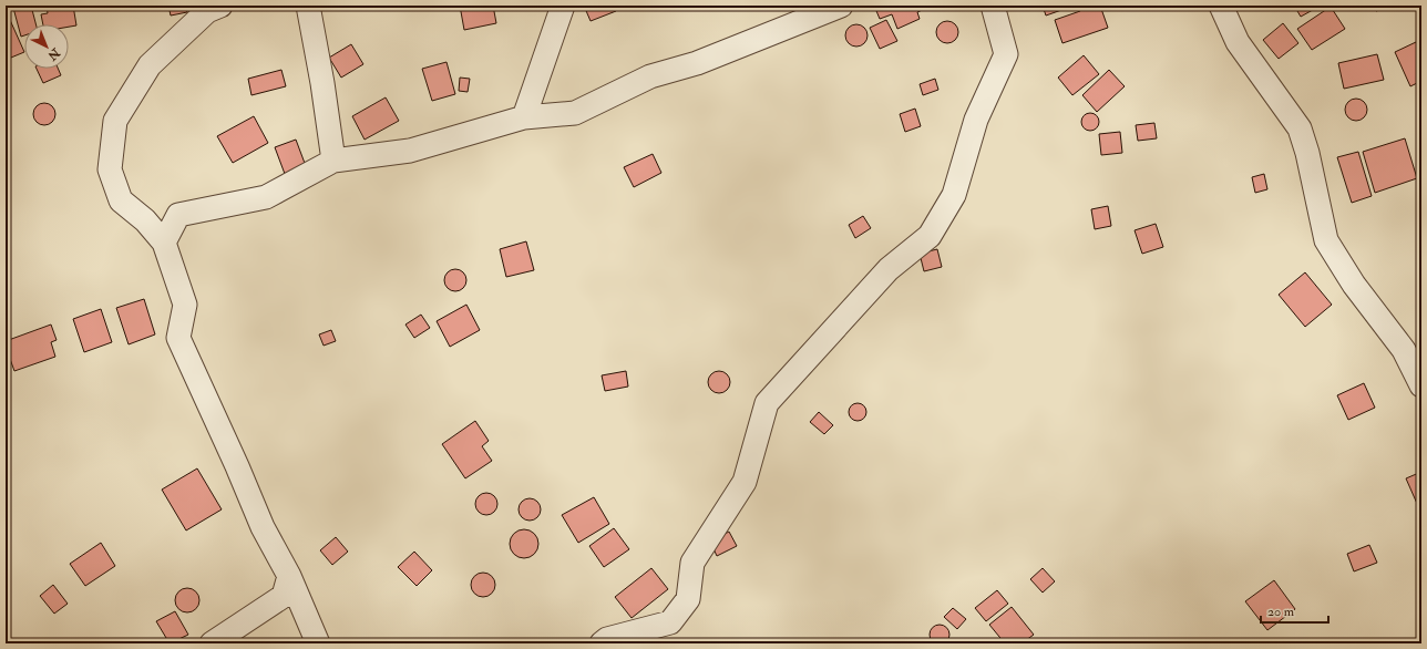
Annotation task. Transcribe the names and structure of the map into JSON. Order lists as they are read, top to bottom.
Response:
{
  "scale_bar": "20 m",
  "north": "bottom right"
}
